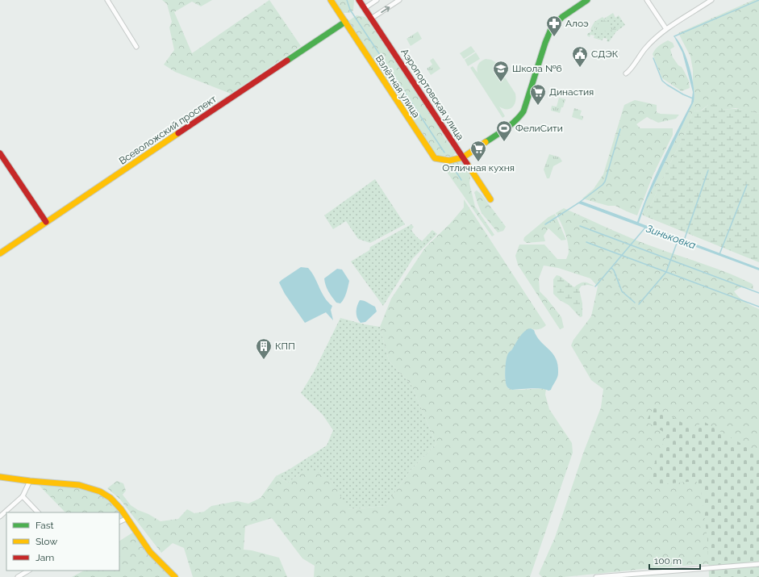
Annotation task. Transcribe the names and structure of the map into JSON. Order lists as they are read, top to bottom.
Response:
{
  "streets": {
    "street": ["Взлётная улица", "Аэропортовская улица", "Всеволожский проспект"]
  },
  "crossings": [
    ["Взлётная улица", "Аэропортовская улица"],
    ["Взлётная улица", "Всеволожский проспект"]
  ],
  "water": ["Зиньковка"],
  "places": {
    "pharmacy": ["Алоэ"],
    "public building": ["СДЭК"],
    "school or university": ["Школа №6"],
    "supermarket": ["Династия", "Отличная кухня"],
    "sports": ["ФелиСити"],
    "building": ["КПП"]
  },
  "legend": ["Fast", "Slow", "Jam"],
  "scale_bar": "100 m"
}
